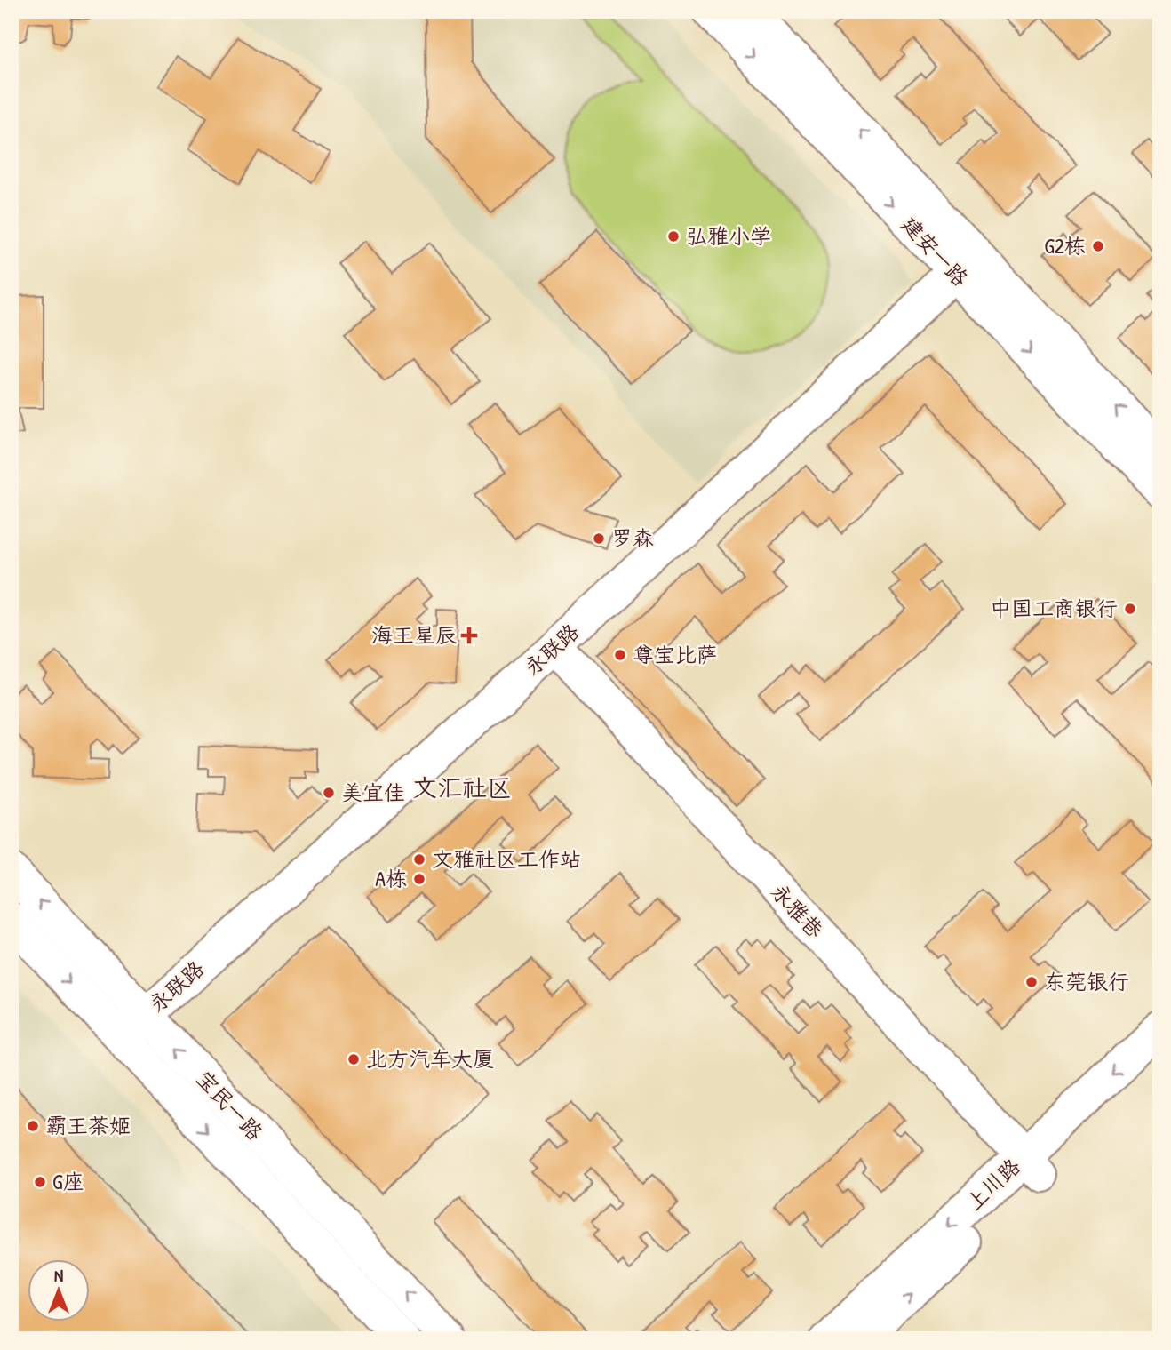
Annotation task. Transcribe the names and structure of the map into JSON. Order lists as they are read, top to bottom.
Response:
{
  "streets": {
    "main road": [
      "建安一路",
      "永联路",
      "永雅巷",
      "宝民一路",
      "上川路"
    ]
  },
  "crossings": [
    ["建安一路", "永联路"],
    ["永联路", "永雅巷"],
    ["永联路", "宝民一路"],
    ["永雅巷", "上川路"]
  ],
  "districts": ["文汇社区"],
  "places": {
    "other": [
      "弘雅小学",
      "G2栋",
      "罗森",
      "中国工商银行",
      "尊宝比萨",
      "美宜佳",
      "文雅社区工作站",
      "A栋",
      "东莞银行",
      "北方汽车大厦",
      "霸王茶姬",
      "G座"
    ],
    "health": ["海王星辰"]
  },
  "north": "top"
}
